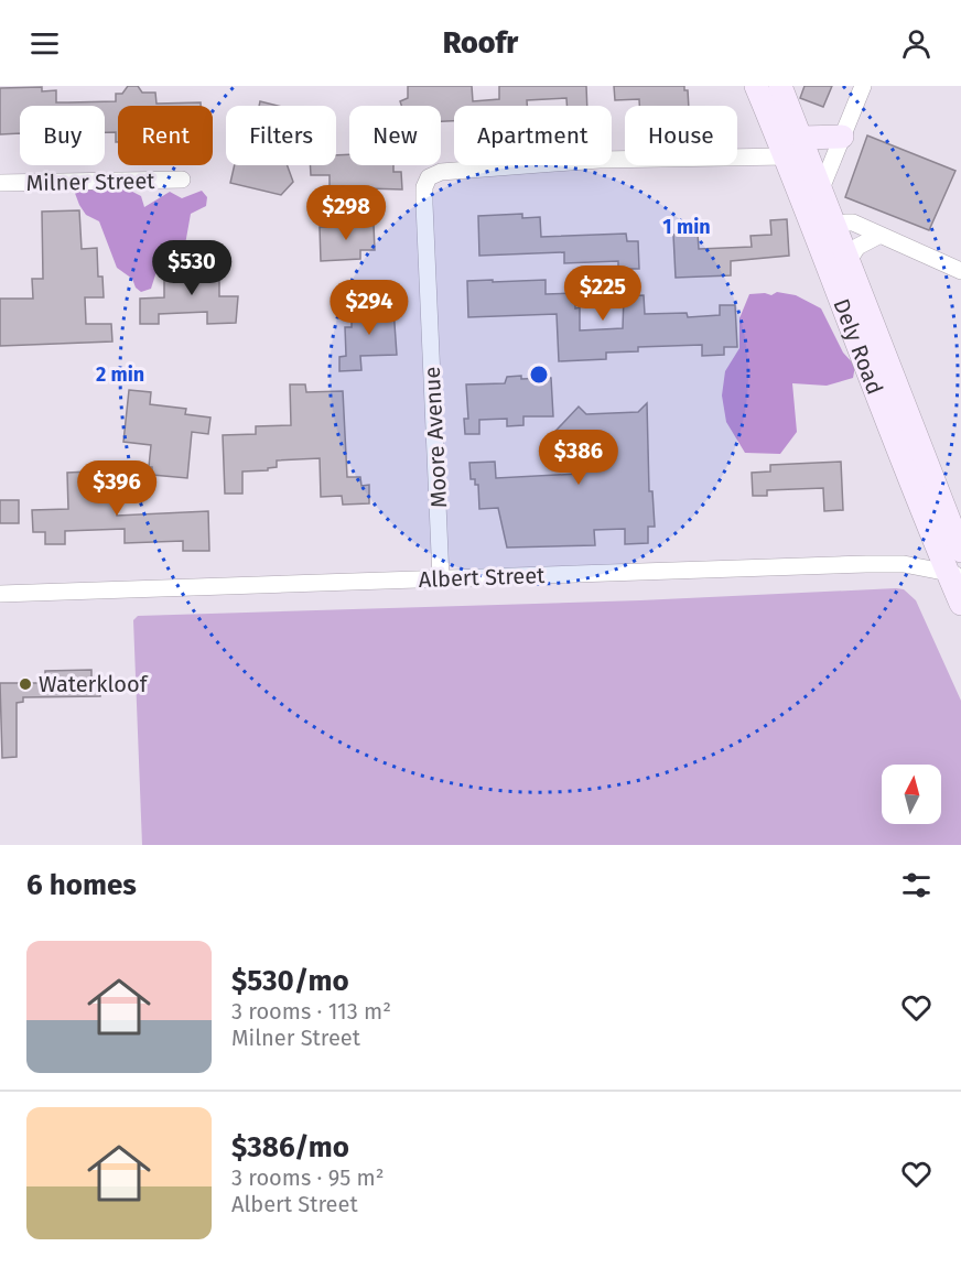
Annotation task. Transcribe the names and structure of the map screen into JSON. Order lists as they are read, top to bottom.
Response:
{
  "streets": {
    "main road": ["Dely Road"],
    "street": ["Milner Street", "Moore Avenue", "Albert Street"]
  },
  "crossings": [
    ["Dely Road", "Moore Avenue"],
    ["Dely Road", "Albert Street"],
    ["Moore Avenue", "Albert Street"]
  ],
  "places": ["Waterkloof"],
  "north": "top",
  "page": {
    "header": "Roofr",
    "chip": [
      "Buy",
      "Rent",
      "Filters",
      "New",
      "Apartment",
      "House"
    ],
    "price": [
      "$298",
      "$530",
      "$225",
      "$294",
      "$386",
      "$396"
    ],
    "heading": "6 homes",
    "list": [
      {
        "name": "$530/mo",
        "note": "3 rooms · 113 m² · Milner Street"
      },
      {
        "name": "$386/mo",
        "note": "3 rooms · 95 m² · Albert Street"
      }
    ]
  },
  "rings": ["1 min", "2 min"]
}
